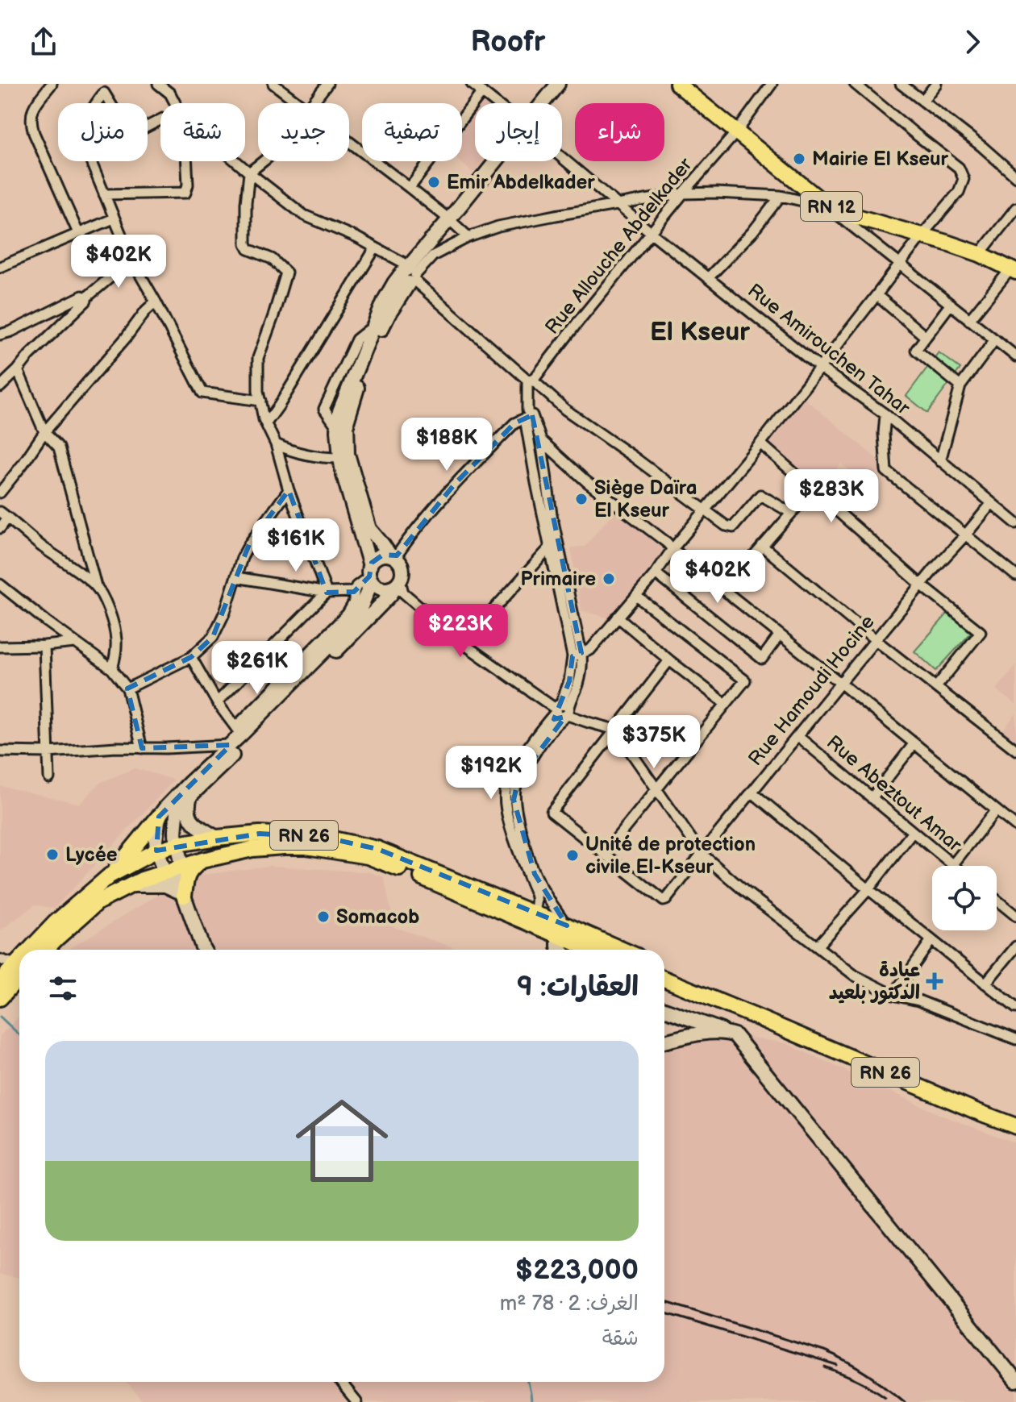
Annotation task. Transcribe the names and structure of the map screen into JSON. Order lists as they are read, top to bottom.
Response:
{
  "streets": {
    "main road": ["RN 12", "RN 26"],
    "street": [
      "Rue Allouche Abdelkader",
      "Rue Amirouchen Tahar",
      "Rue Hamoudi Hocine",
      "Rue Abeztout Amar"
    ]
  },
  "crossings": [
    ["RN 12", "Rue Allouche Abdelkader"],
    ["Rue Allouche Abdelkader", "Rue Amirouchen Tahar"],
    ["Rue Amirouchen Tahar", "Rue Hamoudi Hocine"],
    ["Rue Hamoudi Hocine", "Rue Abeztout Amar"]
  ],
  "districts": ["El Kseur"],
  "places": {
    "other": [
      "Mairie El Kseur",
      "Emir Abdelkader",
      "Siège Daïra El Kseur",
      "Primaire",
      "Lycée",
      "Unité de protection civile El-Kseur",
      "Somacob"
    ],
    "health": ["عيادة الدكتور بلعيد"]
  },
  "page": {
    "header": "Roofr",
    "chip": [
      "شراء",
      "إيجار",
      "تصفية",
      "جديد",
      "شقة",
      "منزل"
    ],
    "price": [
      "$402K",
      "$188K",
      "$283K",
      "$161K",
      "$402K",
      "$223K",
      "$261K",
      "$375K",
      "$192K"
    ],
    "heading": "العقارات: 9",
    "list": [
      {
        "name": "$223,000",
        "note": "الغرف: 2 · 78 m² · شقة"
      }
    ]
  }
}
